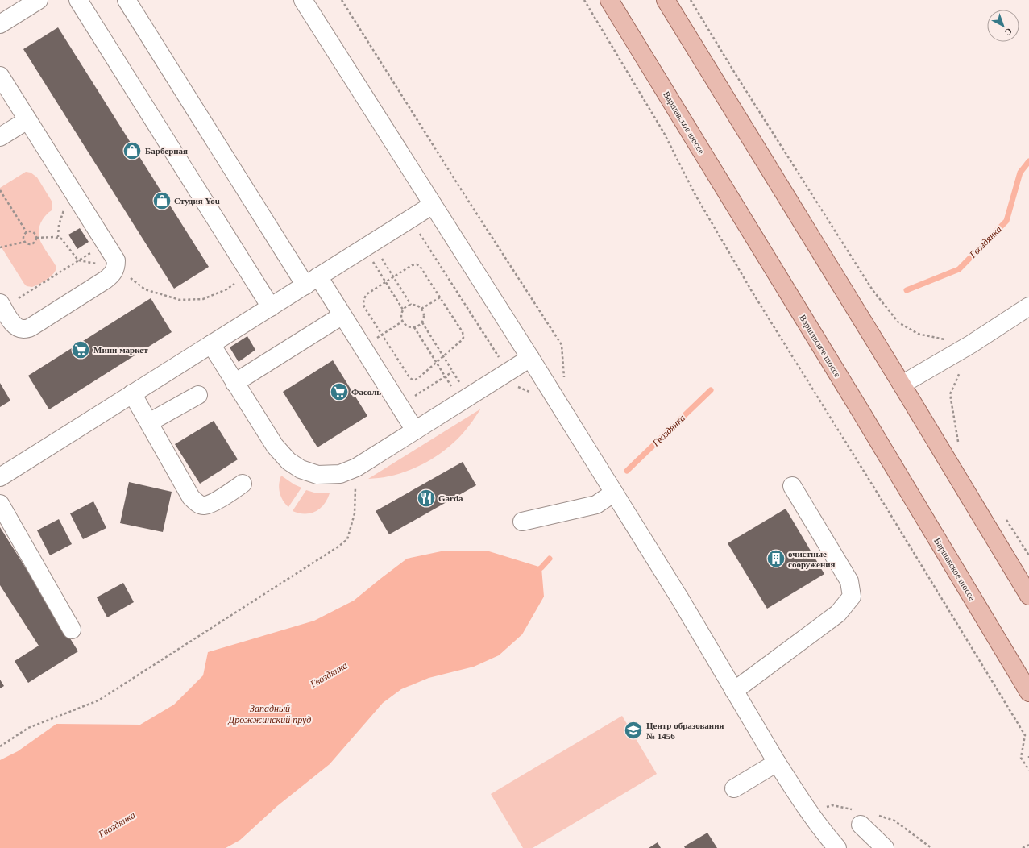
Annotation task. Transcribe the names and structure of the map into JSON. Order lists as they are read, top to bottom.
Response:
{
  "streets": {
    "main road": ["Варшавское шоссе"]
  },
  "water": ["Гвоздянка", "Западный Дрожжинский пруд"],
  "places": {
    "shop": ["Барберная", "Студия You"],
    "supermarket": ["Мини маркет", "Фасоль"],
    "restaurant": ["Garda"],
    "building": ["очистные сооружения"],
    "school or university": ["Центр образования № 1456"]
  },
  "north": "bottom right"
}
